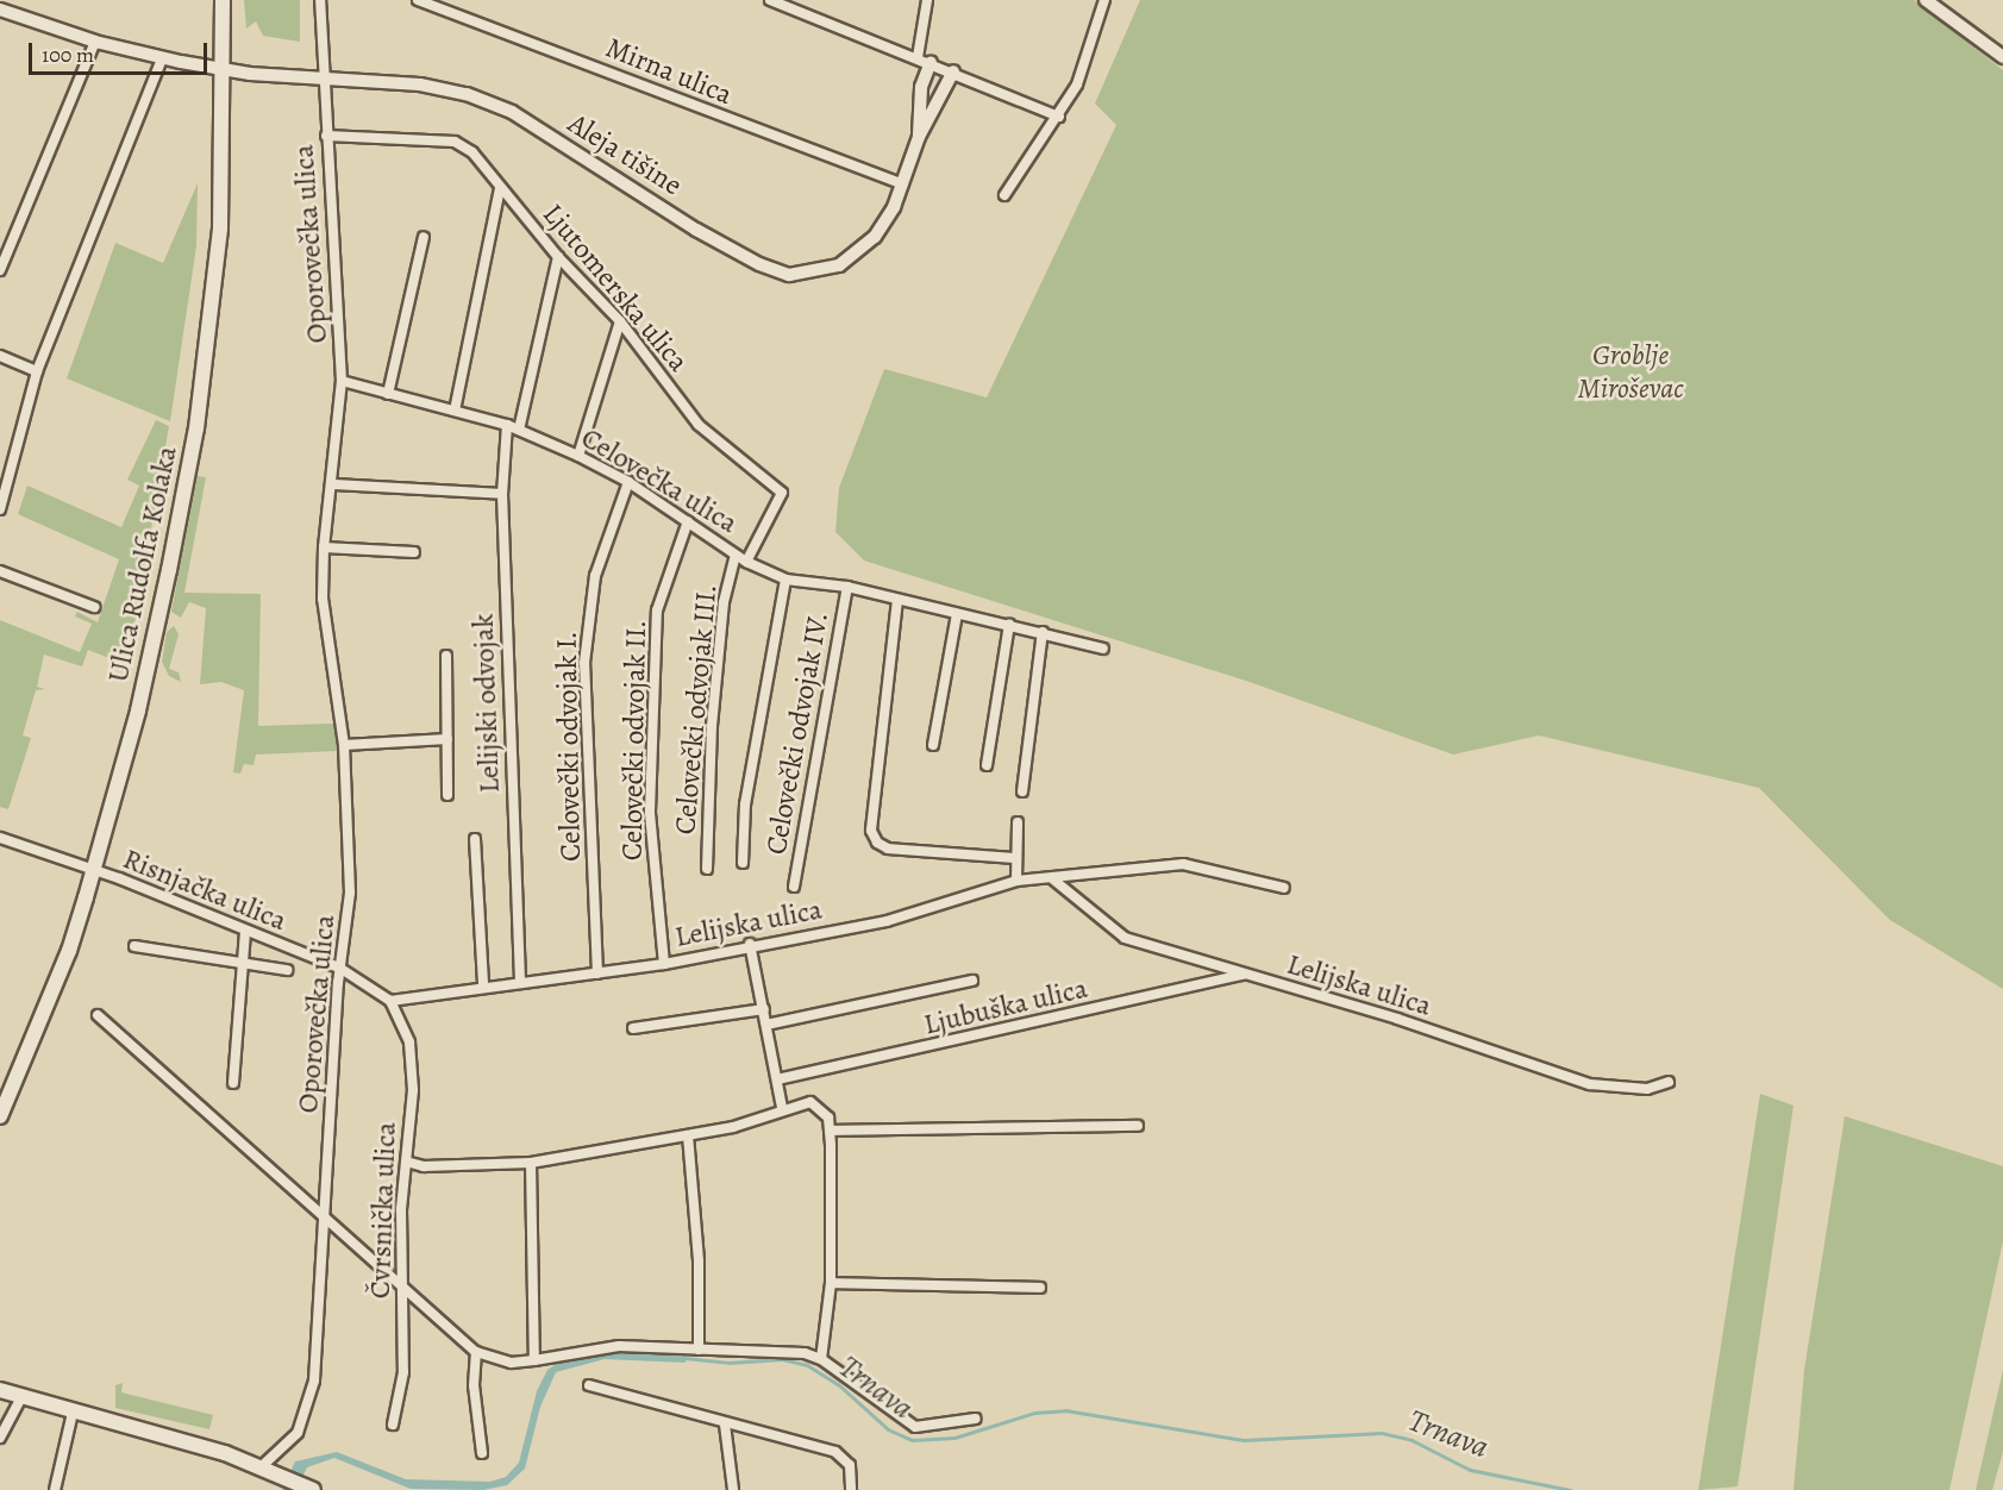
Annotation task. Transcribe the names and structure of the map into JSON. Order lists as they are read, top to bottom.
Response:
{
  "streets": {
    "main road": ["Ulica Rudolfa Kolaka"],
    "street": [
      "Mirna ulica",
      "Aleja tišine",
      "Oporovečka ulica",
      "Ljutomerska ulica",
      "Celovečka ulica",
      "Lelijski odvojak",
      "Celovečki odvojak III.",
      "Celovečki odvojak IV.",
      "Celovečki odvojak II.",
      "Celovečki odvojak I.",
      "Risnjačka ulica",
      "Lelijska ulica",
      "Ljubuška ulica",
      "Čvrsnička ulica"
    ]
  },
  "crossings": [
    ["Mirna ulica", "Aleja tišine"],
    ["Aleja tišine", "Oporovečka ulica"],
    ["Aleja tišine", "Ulica Rudolfa Kolaka"],
    ["Oporovečka ulica", "Ljutomerska ulica"],
    ["Oporovečka ulica", "Celovečka ulica"],
    ["Oporovečka ulica", "Risnjačka ulica"],
    ["Ljutomerska ulica", "Celovečka ulica"],
    ["Celovečka ulica", "Lelijski odvojak"],
    ["Celovečka ulica", "Celovečki odvojak III."],
    ["Celovečka ulica", "Celovečki odvojak IV."],
    ["Celovečka ulica", "Celovečki odvojak II."],
    ["Celovečka ulica", "Celovečki odvojak I."],
    ["Ulica Rudolfa Kolaka", "Risnjačka ulica"],
    ["Lelijski odvojak", "Lelijska ulica"],
    ["Celovečki odvojak II.", "Lelijska ulica"],
    ["Celovečki odvojak I.", "Lelijska ulica"],
    ["Lelijska ulica", "Ljubuška ulica"],
    ["Lelijska ulica", "Čvrsnička ulica"]
  ],
  "water": ["Trnava"],
  "parks": ["Groblje Miroševac"],
  "scale_bar": "100 m"
}
